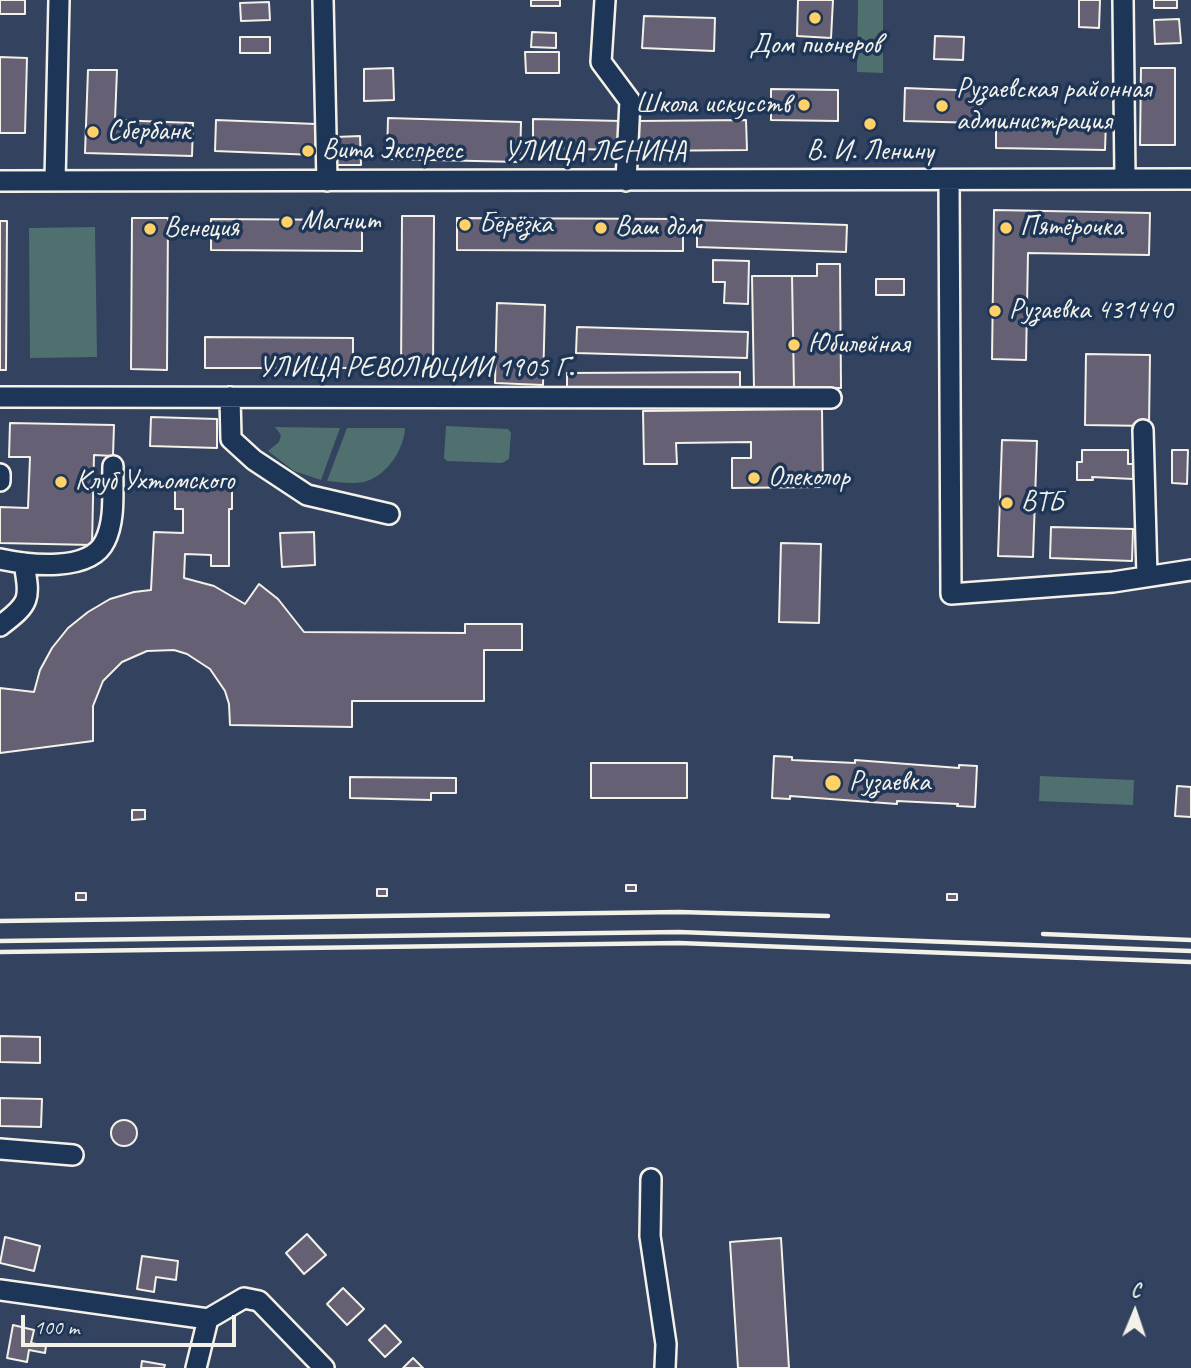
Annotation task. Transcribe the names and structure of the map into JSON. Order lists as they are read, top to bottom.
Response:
{
  "streets": {
    "street": ["УЛИЦА ЛЕНИНА", "УЛИЦА РЕВОЛЮЦИИ 1905 Г."]
  },
  "places": [
    "Дом пионеров",
    "Школа искусств",
    "Рузаевская районная администрация",
    "В. И. Ленину",
    "Сбербанк",
    "Вита Экспресс",
    "Магнит",
    "Берёзка",
    "Ваш дом",
    "Пятёрочка",
    "Венеция",
    "Рузаевка 431440",
    "Юбилейная",
    "Олеколор",
    "Клуб Ухтомского",
    "ВТБ",
    "Рузаевка"
  ],
  "scale_bar": "100 m",
  "north": "top"
}
